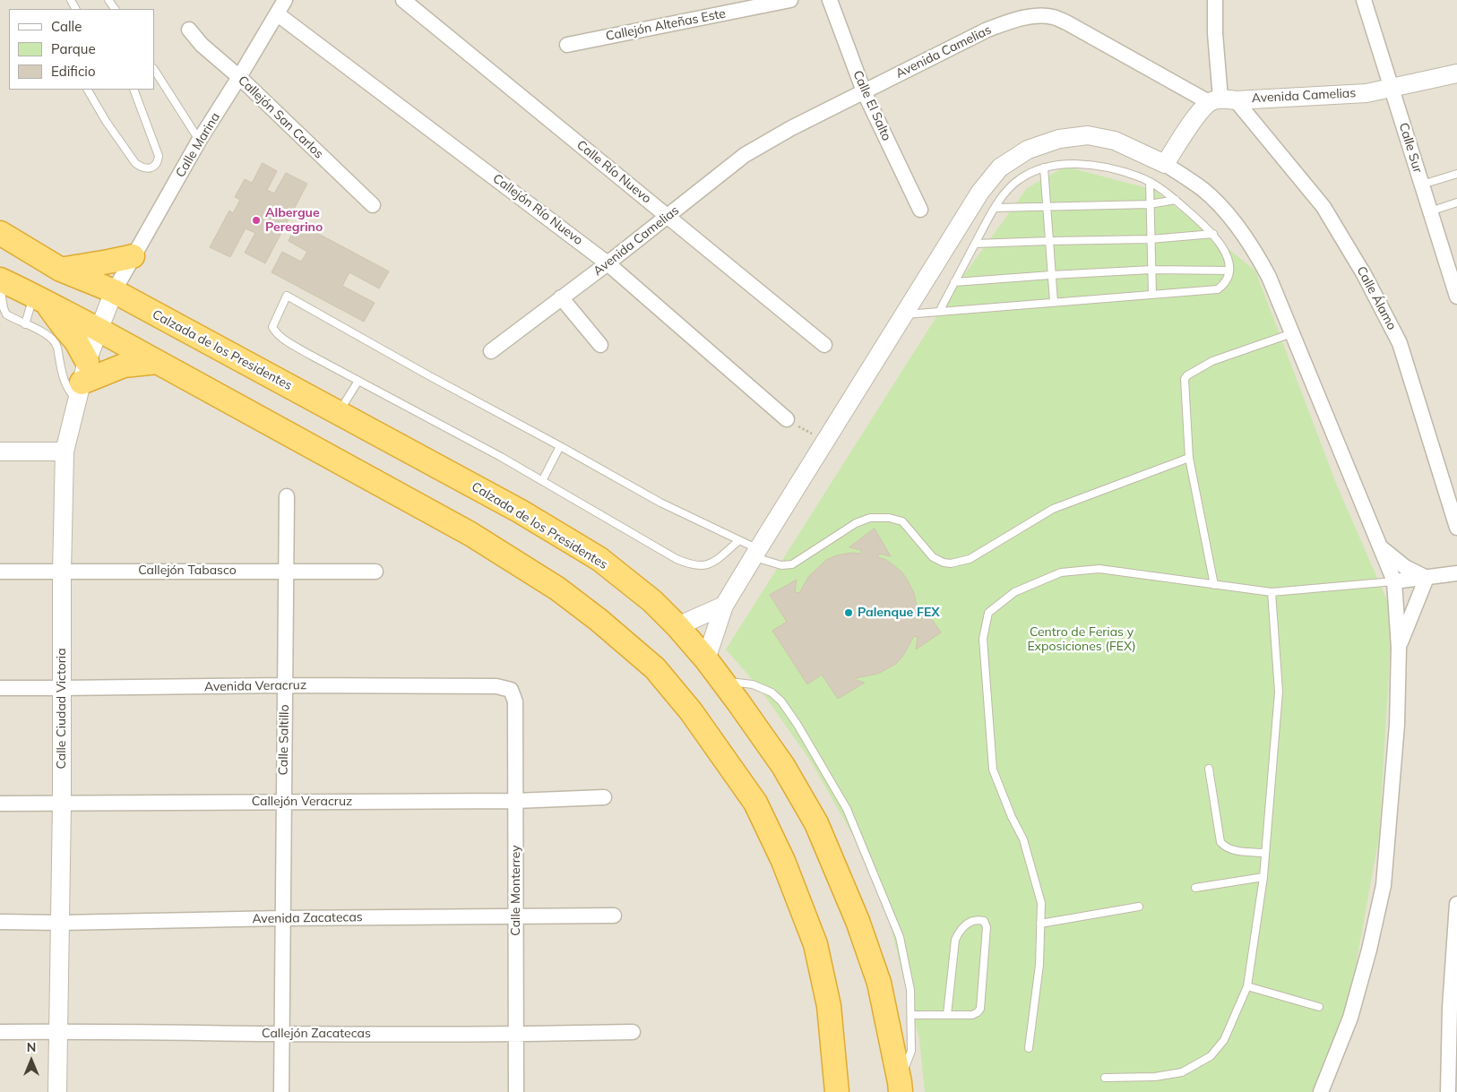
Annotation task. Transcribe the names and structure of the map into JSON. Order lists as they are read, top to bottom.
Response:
{
  "streets": {
    "highway": ["Calzada de los Presidentes"],
    "street": [
      "Callejón Alteñas Este",
      "Avenida Camelias",
      "Calle El Salto",
      "Callejón San Carlos",
      "Calle Marina",
      "Calle Sur",
      "Calle Río Nuevo",
      "Callejón Río Nuevo",
      "Calle Álamo",
      "Callejón Tabasco",
      "Avenida Veracruz",
      "Calle Ciudad Victoria",
      "Calle Saltillo",
      "Callejón Veracruz",
      "Calle Monterrey",
      "Avenida Zacatecas",
      "Callejón Zacatecas"
    ]
  },
  "crossings": [
    ["Avenida Camelias", "Calle El Salto"],
    ["Avenida Camelias", "Calle Sur"],
    ["Avenida Camelias", "Calle Río Nuevo"],
    ["Avenida Camelias", "Callejón Río Nuevo"],
    ["Avenida Camelias", "Calle Álamo"],
    ["Callejón San Carlos", "Calle Marina"],
    ["Calle Marina", "Callejón Río Nuevo"],
    ["Calle Marina", "Calzada de los Presidentes"],
    ["Calle Marina", "Calle Ciudad Victoria"],
    ["Calzada de los Presidentes", "Calle Ciudad Victoria"],
    ["Callejón Tabasco", "Calle Ciudad Victoria"],
    ["Callejón Tabasco", "Calle Saltillo"],
    ["Avenida Veracruz", "Calle Ciudad Victoria"],
    ["Avenida Veracruz", "Calle Saltillo"],
    ["Avenida Veracruz", "Calle Monterrey"],
    ["Calle Ciudad Victoria", "Callejón Veracruz"],
    ["Calle Ciudad Victoria", "Avenida Zacatecas"],
    ["Calle Ciudad Victoria", "Callejón Zacatecas"],
    ["Calle Saltillo", "Callejón Veracruz"],
    ["Calle Saltillo", "Avenida Zacatecas"],
    ["Calle Saltillo", "Callejón Zacatecas"],
    ["Callejón Veracruz", "Calle Monterrey"],
    ["Calle Monterrey", "Avenida Zacatecas"],
    ["Calle Monterrey", "Callejón Zacatecas"]
  ],
  "parks": ["Centro de Ferias y Exposiciones (FEX)"],
  "places": ["Albergue Peregrino", "Palenque FEX"],
  "legend": ["Calle", "Parque", "Edificio"],
  "north": "top"
}
